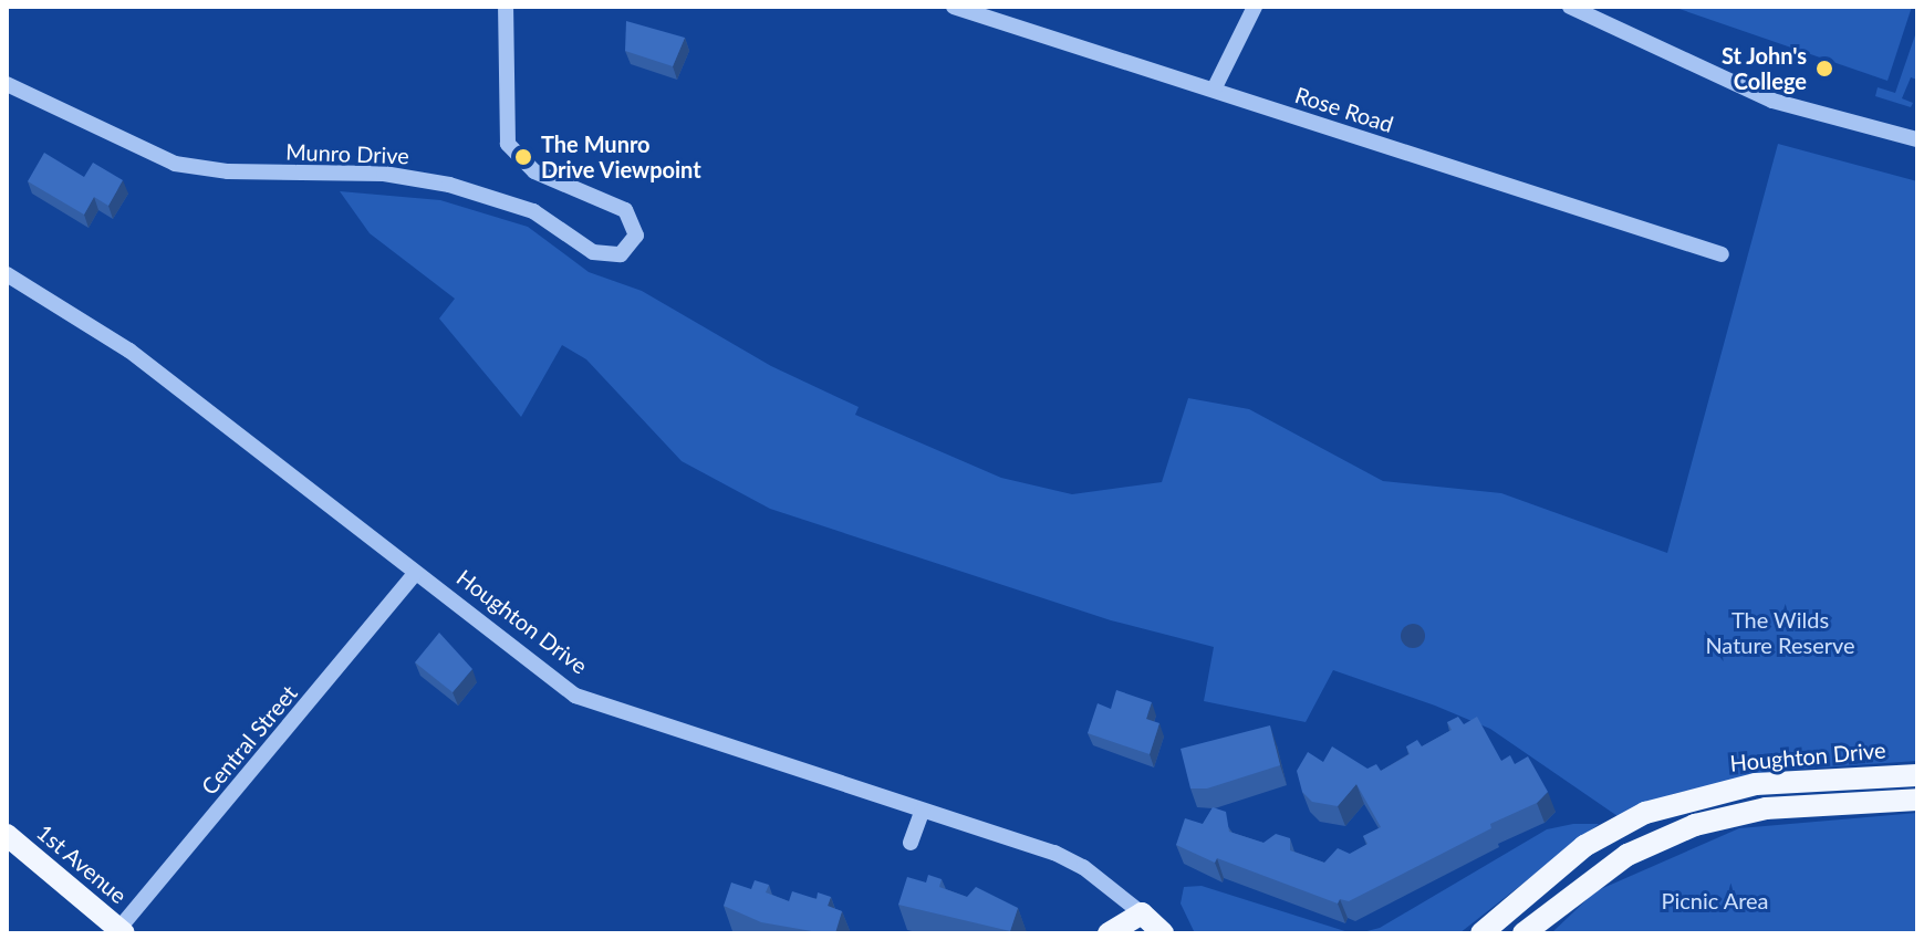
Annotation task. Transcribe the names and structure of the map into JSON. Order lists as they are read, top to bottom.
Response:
{
  "streets": {
    "main road": ["Houghton Drive", "1st Avenue"],
    "street": ["Rose Road", "Munro Drive", "Central Street"]
  },
  "crossings": [
    ["Houghton Drive", "Central Street"],
    ["Central Street", "1st Avenue"]
  ],
  "parks": ["The Wilds Nature Reserve", "Picnic Area"],
  "places": ["St John's College", "The Munro Drive Viewpoint"]
}
